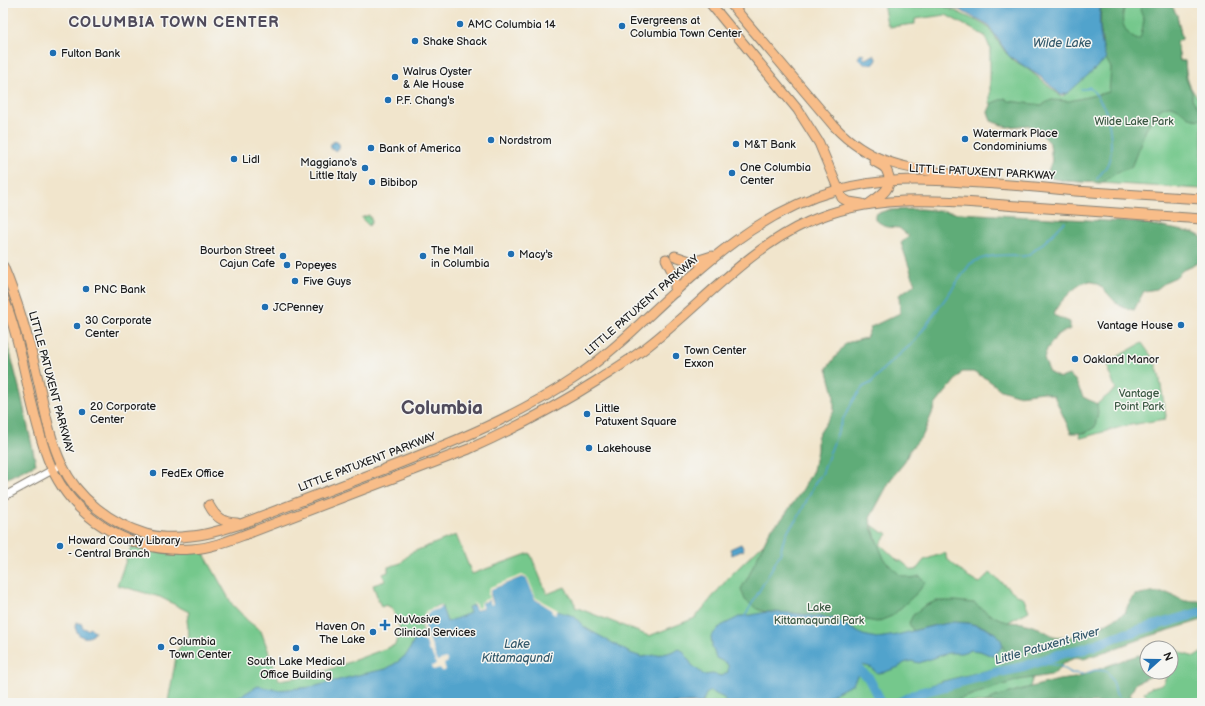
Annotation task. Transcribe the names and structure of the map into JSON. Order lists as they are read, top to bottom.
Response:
{
  "streets": {
    "main road": ["LITTLE PATUXENT PARKWAY"]
  },
  "districts": ["COLUMBIA TOWN CENTER", "Columbia"],
  "water": ["Wilde Lake", "Lake Kittamaqundi", "Little Patuxent River"],
  "parks": ["Wilde Lake Park", "Vantage Point Park", "Lake Kittamaqundi Park"],
  "places": {
    "other": [
      "AMC Columbia 14",
      "Evergreens at Columbia Town Center",
      "Shake Shack",
      "Fulton Bank",
      "Walrus Oyster & Ale House",
      "P.F. Chang's",
      "Watermark Place Condominiums",
      "Nordstrom",
      "M&T Bank",
      "Bank of America",
      "Lidl",
      "Maggiano's Little Italy",
      "One Columbia Center",
      "Bibibop",
      "Macy's",
      "Bourbon Street Cajun Cafe",
      "The Mall in Columbia",
      "Popeyes",
      "Five Guys",
      "PNC Bank",
      "JCPenney",
      "Vantage House",
      "30 Corporate Center",
      "Town Center Exxon",
      "Oakland Manor",
      "20 Corporate Center",
      "Little Patuxent Square",
      "Lakehouse",
      "FedEx Office",
      "Howard County Library - Central Branch",
      "Haven On The Lake",
      "Columbia Town Center",
      "South Lake Medical Office Building"
    ],
    "health": ["NuVasive Clinical Services"]
  },
  "north": "right"
}
